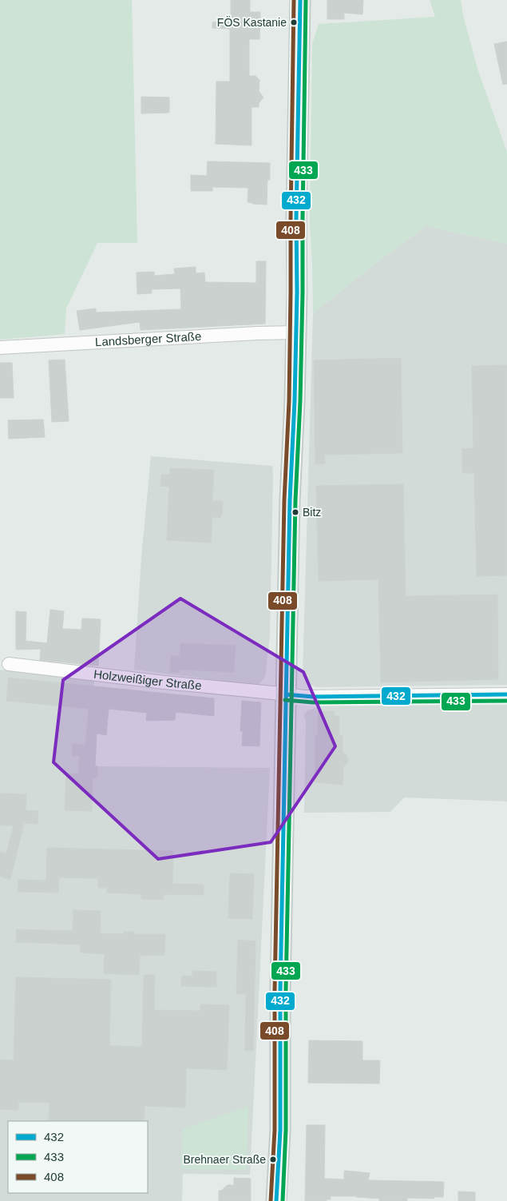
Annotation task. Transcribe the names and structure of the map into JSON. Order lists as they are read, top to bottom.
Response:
{
  "streets": {
    "street": ["Landsberger Straße", "Holzweißiger Straße"]
  },
  "places": ["FÖS Kastanie", "Bitz", "Brehnaer Straße"],
  "lines": ["transit line 432", "transit line 433", "transit line 408"],
  "legend": ["432", "433", "408"]
}
